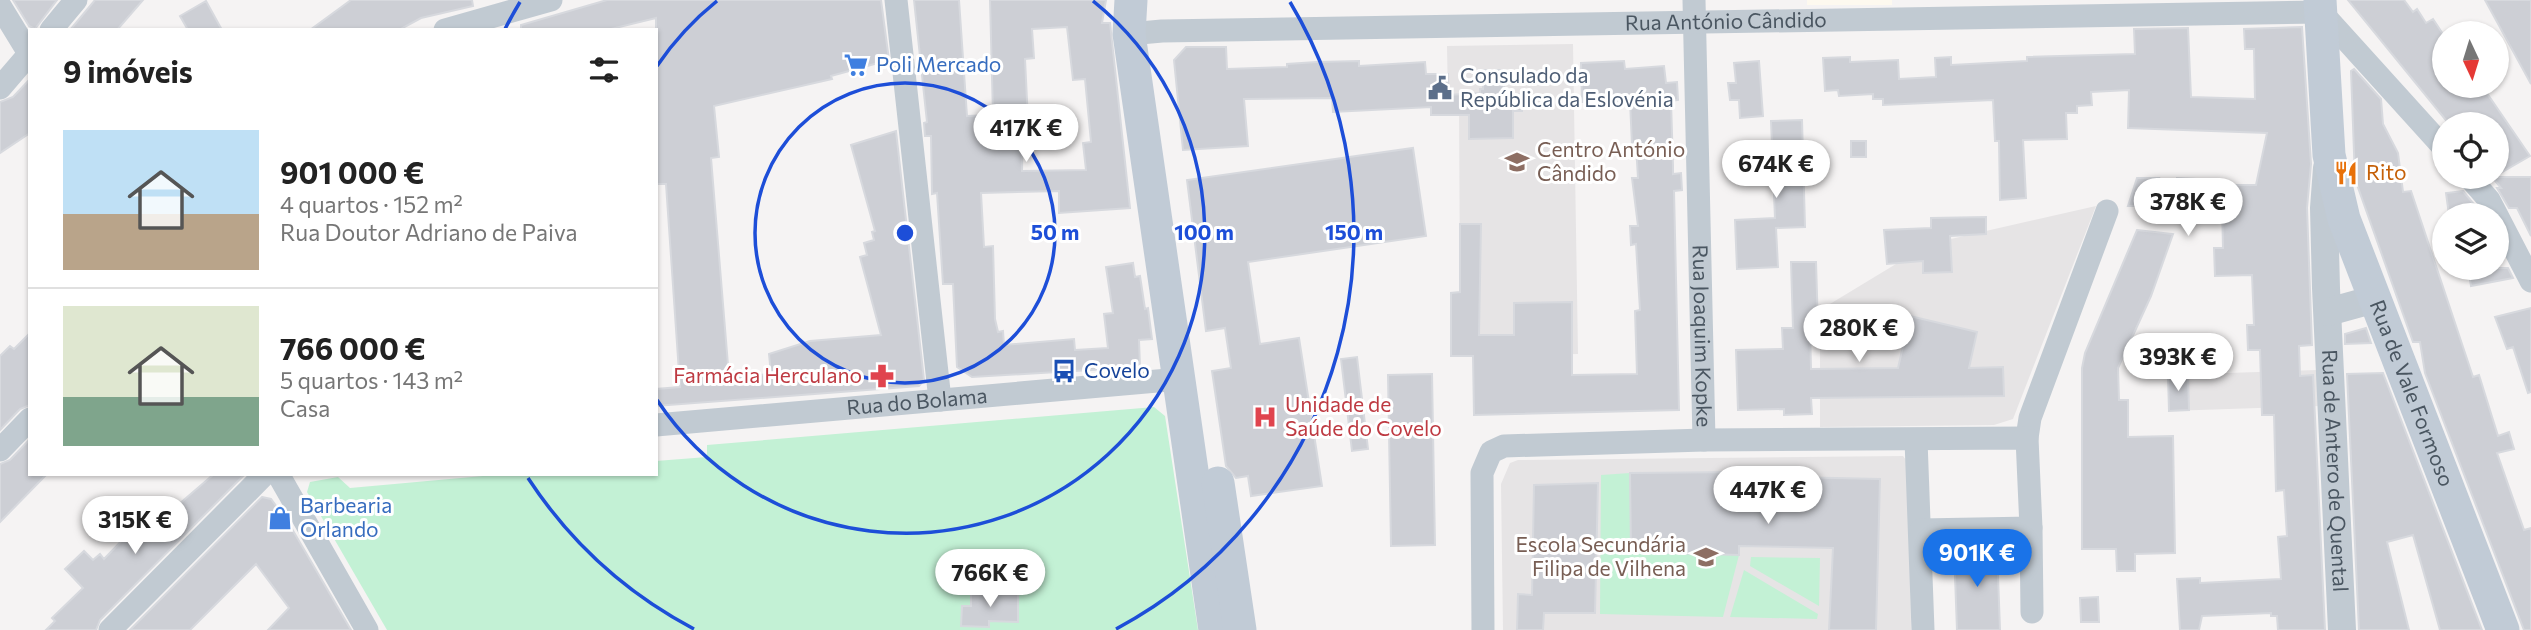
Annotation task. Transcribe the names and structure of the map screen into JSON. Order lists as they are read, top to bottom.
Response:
{
  "streets": {
    "main road": ["Rua de Vale Formoso", "Rua de Antero de Quental"],
    "street": ["Rua António Cândido", "Rua Joaquim Kopke", "Rua do Bolama"]
  },
  "crossings": [
    ["Rua António Cândido", "Rua Joaquim Kopke"],
    ["Rua António Cândido", "Rua de Antero de Quental"],
    ["Rua de Vale Formoso", "Rua de Antero de Quental"]
  ],
  "places": {
    "supermarket": ["Poli Mercado"],
    "public building": ["Consulado da República da Eslovénia"],
    "school or university": ["Centro António Cândido", "Escola Secundária Filipa de Vilhena"],
    "restaurant": ["Rito"],
    "bus stop": ["Covelo"],
    "pharmacy": ["Farmácia Herculano"],
    "hospital": ["Unidade de Saúde do Covelo"],
    "shop": ["Barbearia Orlando"]
  },
  "north": "bottom",
  "page": {
    "heading": "9 imóveis",
    "price": [
      "417K €",
      "674K €",
      "378K €",
      "280K €",
      "393K €",
      "447K €",
      "315K €",
      "901K €",
      "766K €"
    ],
    "list": [
      {
        "name": "901 000 €",
        "note": "4 quartos · 152 m² · Rua Doutor Adriano de Paiva"
      },
      {
        "name": "766 000 €",
        "note": "5 quartos · 143 m² · Casa"
      }
    ]
  },
  "rings": ["50 m", "100 m", "150 m"]
}
